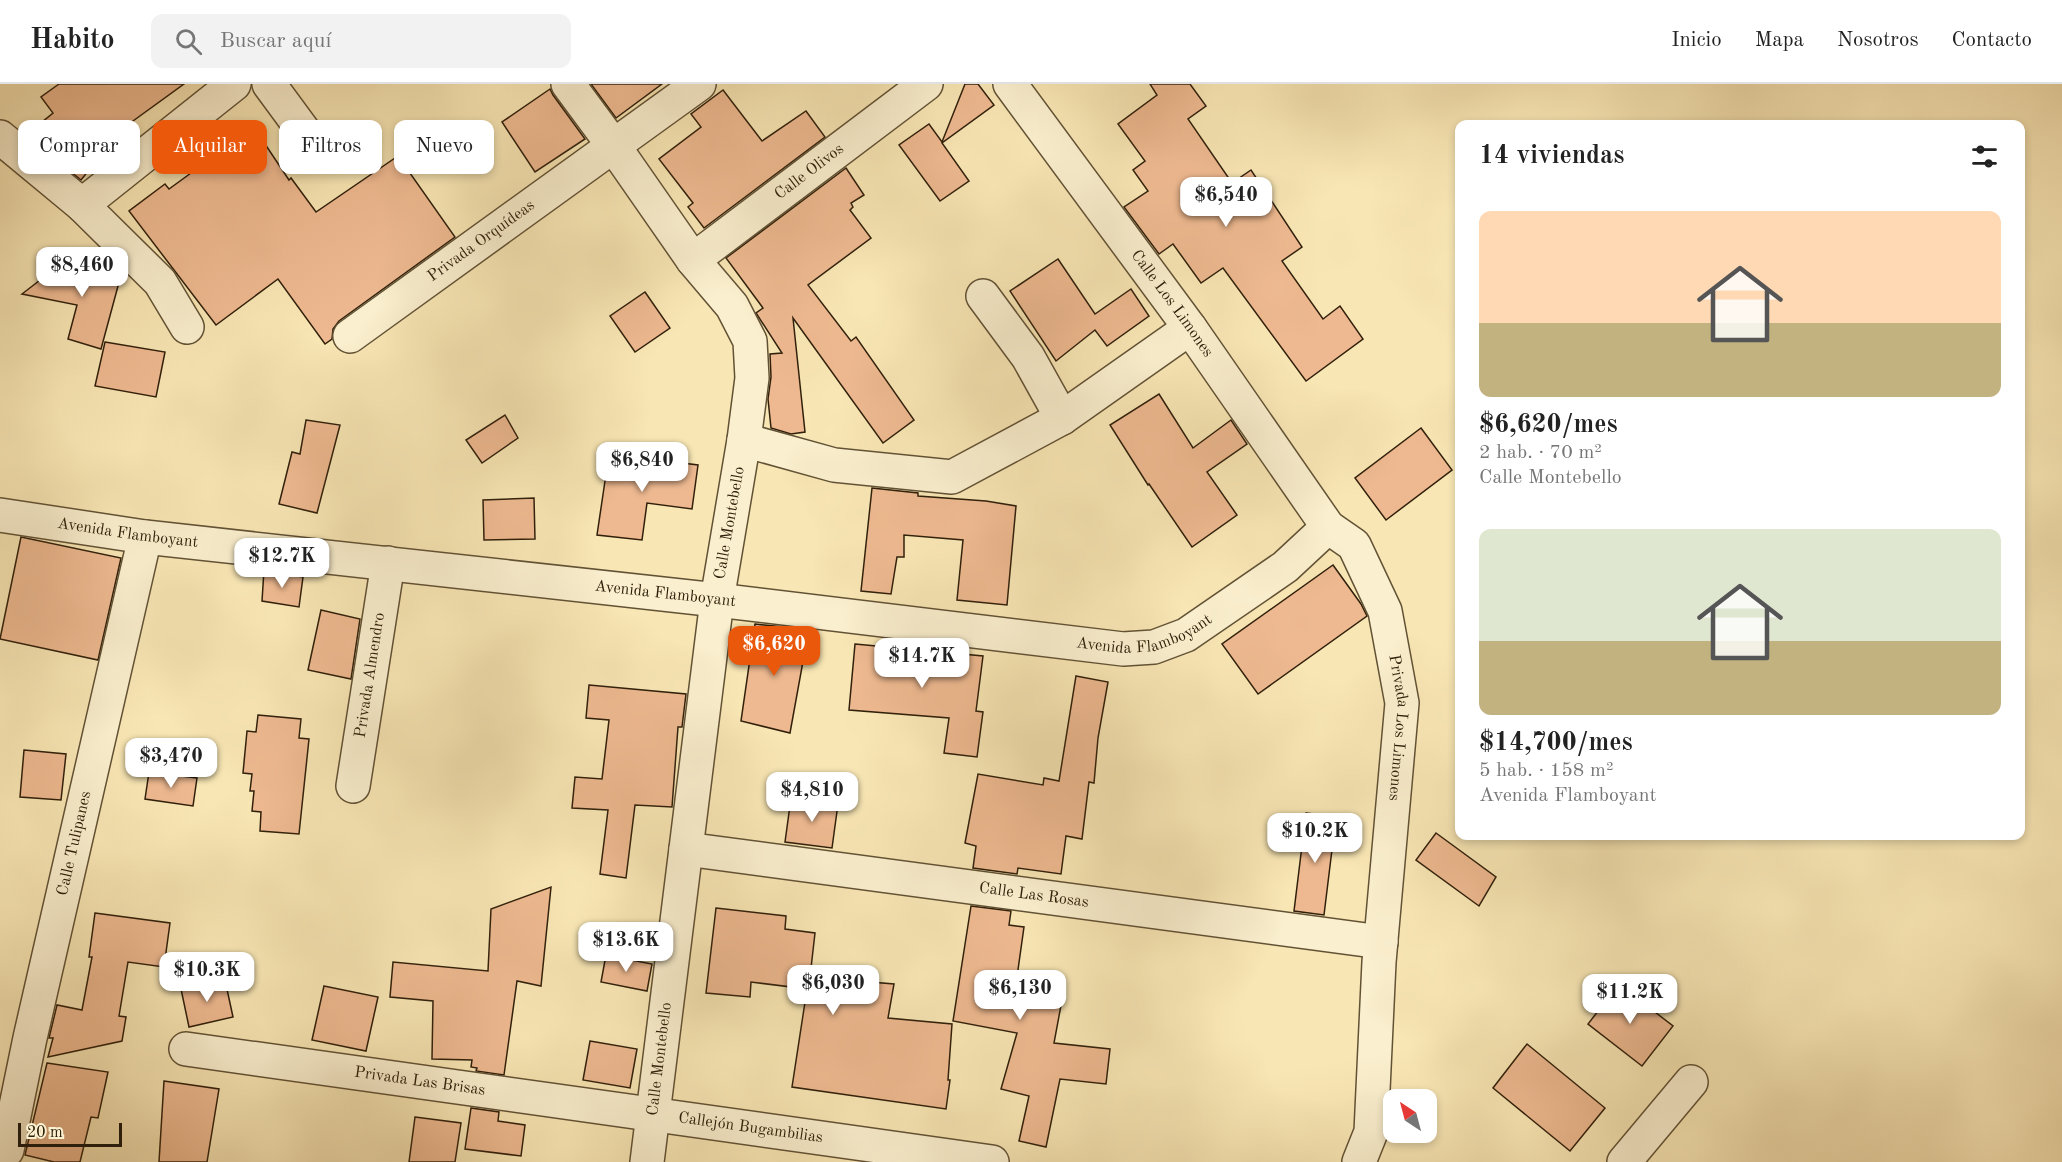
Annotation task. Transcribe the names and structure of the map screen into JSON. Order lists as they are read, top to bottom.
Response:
{
  "streets": {
    "street": [
      "Calle Olivos",
      "Privada Orquídeas",
      "Calle Los Limones",
      "Calle Montebello",
      "Avenida Flamboyant",
      "Privada Almendro",
      "Privada Los Limones",
      "Calle Tulipanes",
      "Calle Las Rosas",
      "Privada Las Brisas",
      "Callejón Bugambilias"
    ]
  },
  "crossings": [
    ["Calle Olivos", "Calle Montebello"],
    ["Privada Orquídeas", "Calle Montebello"],
    ["Calle Los Limones", "Avenida Flamboyant"],
    ["Calle Los Limones", "Privada Los Limones"],
    ["Calle Montebello", "Avenida Flamboyant"],
    ["Calle Montebello", "Calle Las Rosas"],
    ["Calle Montebello", "Privada Las Brisas"],
    ["Calle Montebello", "Callejón Bugambilias"],
    ["Avenida Flamboyant", "Privada Almendro"],
    ["Avenida Flamboyant", "Privada Los Limones"],
    ["Avenida Flamboyant", "Calle Tulipanes"],
    ["Privada Los Limones", "Calle Las Rosas"],
    ["Privada Las Brisas", "Callejón Bugambilias"]
  ],
  "scale_bar": "20 m",
  "north": "top left",
  "page": {
    "header": "Habito",
    "search": "Buscar aquí",
    "nav": [
      "Inicio",
      "Mapa",
      "Nosotros",
      "Contacto"
    ],
    "chip": [
      "Comprar",
      "Alquilar",
      "Filtros",
      "Nuevo"
    ],
    "heading": "14 viviendas",
    "price": [
      "$6,540",
      "$8,460",
      "$6,840",
      "$12.7K",
      "$6,620",
      "$14.7K",
      "$3,470",
      "$4,810",
      "$10.2K",
      "$13.6K",
      "$10.3K",
      "$6,030",
      "$6,130",
      "$11.2K"
    ],
    "list": [
      {
        "name": "$6,620/mes",
        "note": "2 hab. · 70 m² · Calle Montebello"
      },
      {
        "name": "$14,700/mes",
        "note": "5 hab. · 158 m² · Avenida Flamboyant"
      }
    ],
    "scale": "20 m"
  }
}
